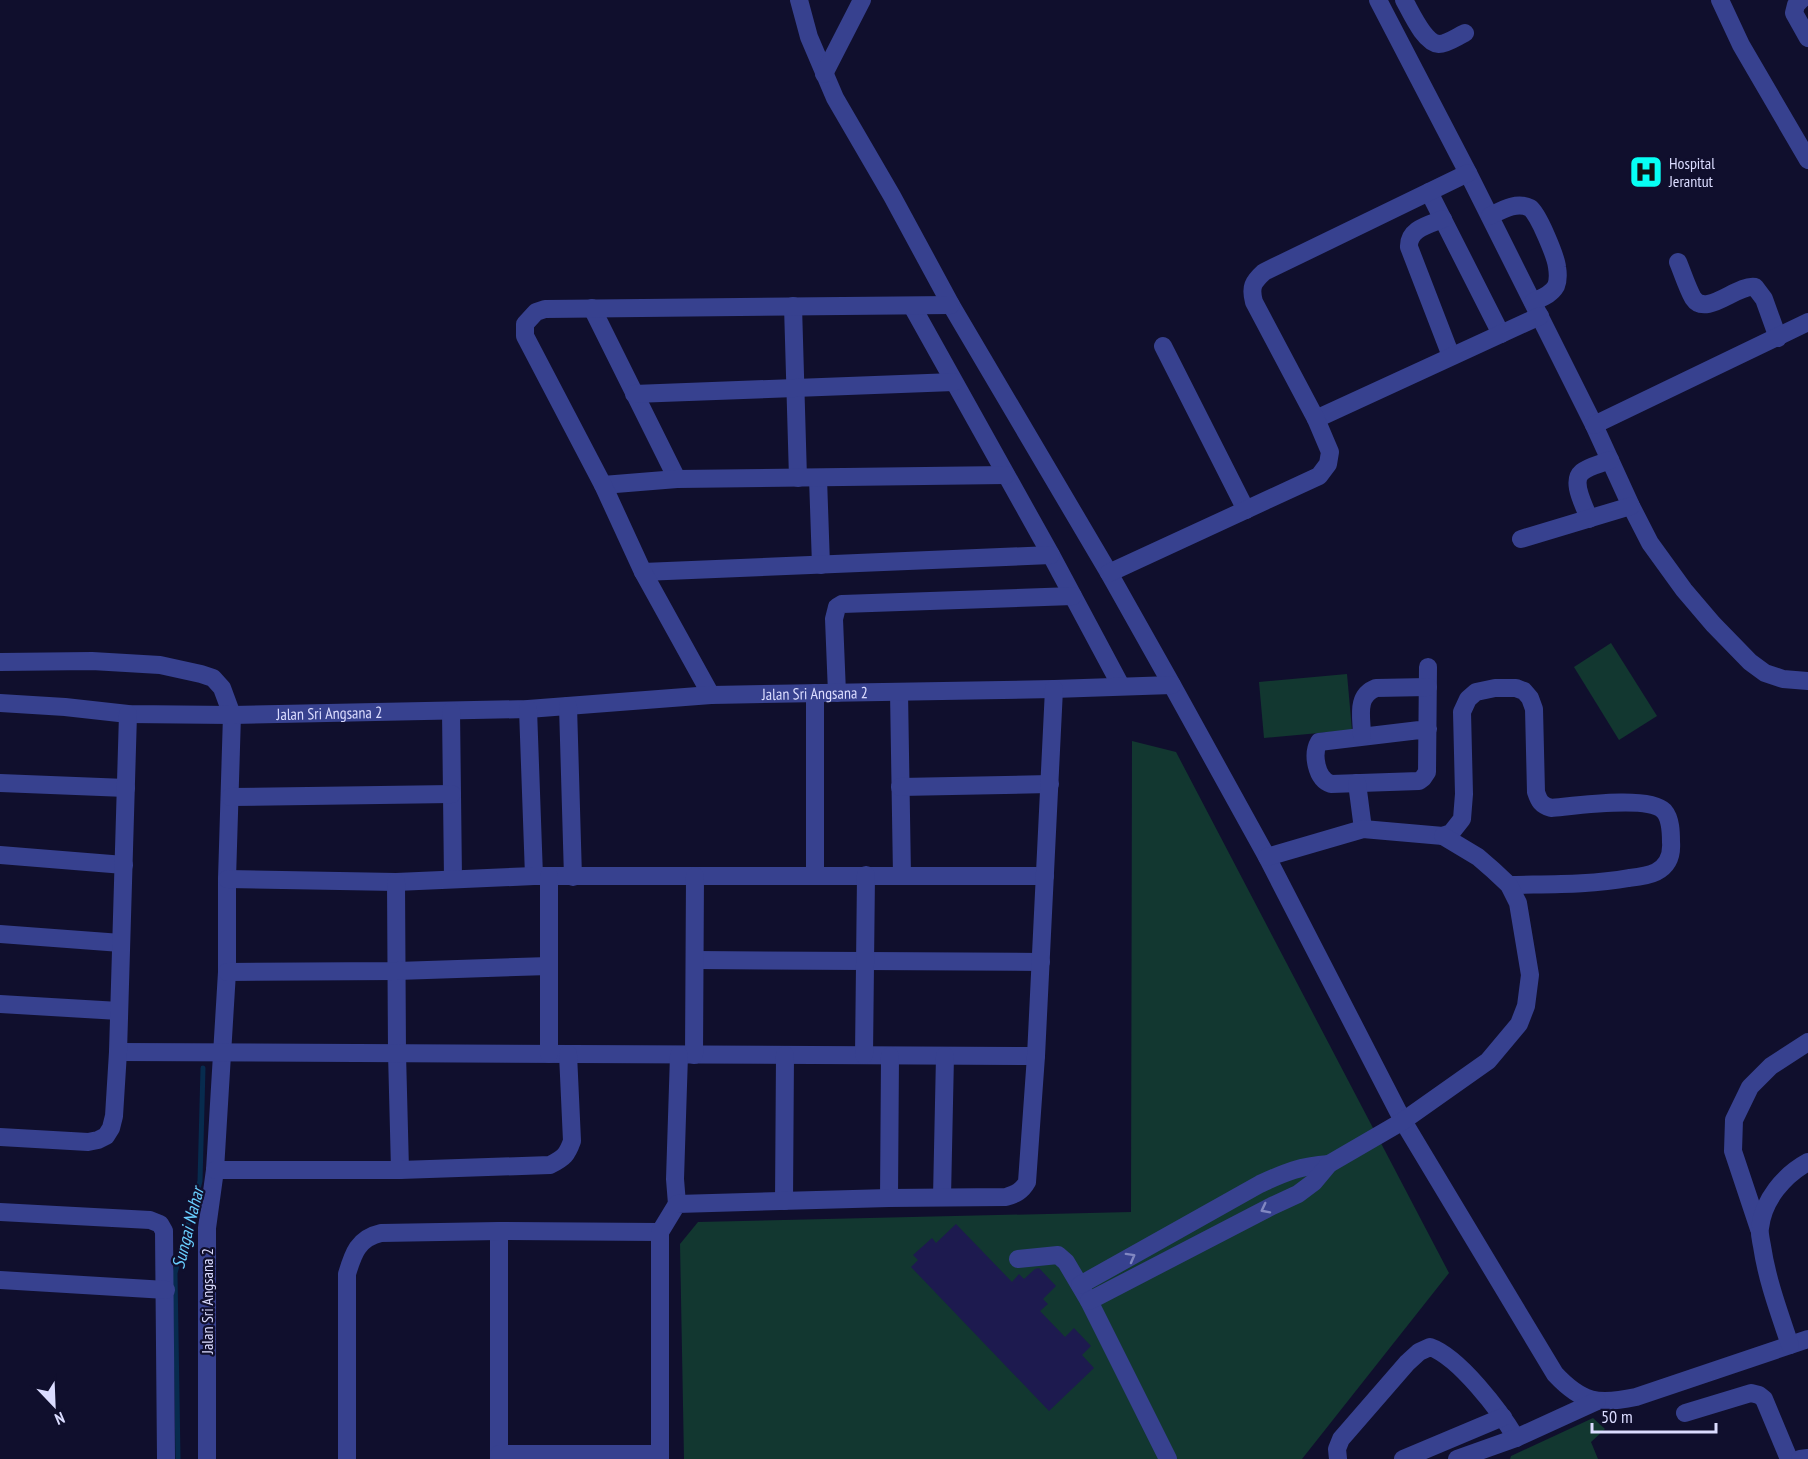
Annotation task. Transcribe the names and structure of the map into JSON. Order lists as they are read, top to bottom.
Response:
{
  "streets": {
    "street": ["Jalan Sri Angsana 2"]
  },
  "water": ["Sungai Nahar"],
  "places": {
    "hospital": ["Hospital Jerantut"]
  },
  "scale_bar": "50 m",
  "north": "bottom right"
}
